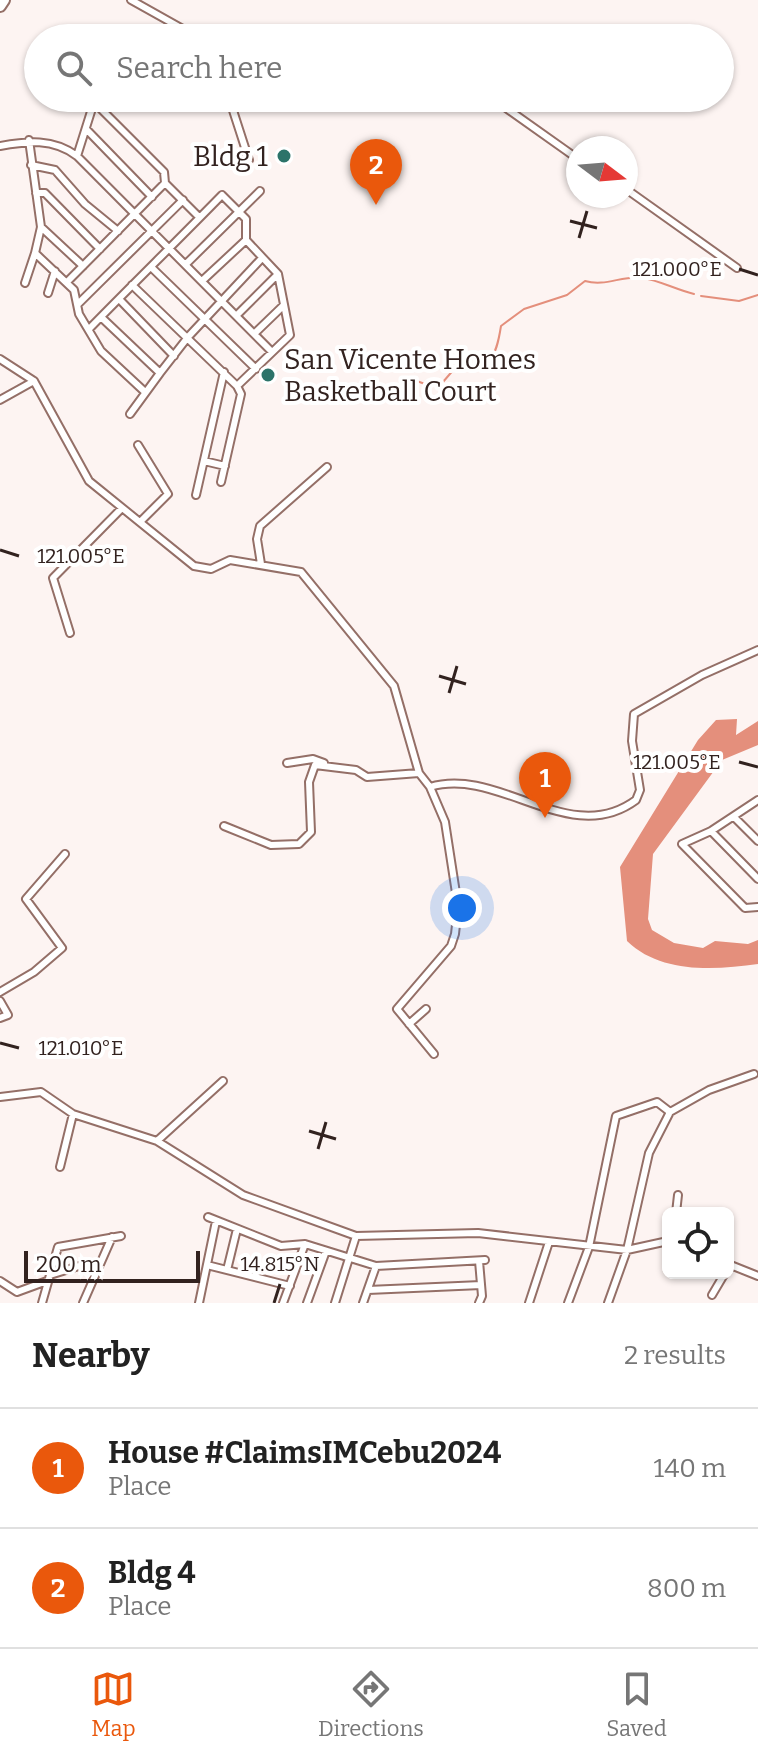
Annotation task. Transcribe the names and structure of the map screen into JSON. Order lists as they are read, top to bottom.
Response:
{
  "places": ["Bldg 1", "San Vicente Homes Basketball Court"],
  "scale_bar": "200 m",
  "north": "right",
  "page": {
    "search": "Search here",
    "pins": ["2", "1"],
    "scale": "200 m",
    "heading": ["Nearby", "2 results"],
    "list": [
      {
        "mark": "1",
        "name": "House #ClaimsIMCebu2024",
        "note": "Place",
        "value": "140 m"
      },
      {
        "mark": "2",
        "name": "Bldg 4",
        "note": "Place",
        "value": "800 m"
      }
    ],
    "nav": ["Map", "Directions", "Saved"]
  },
  "coordinates": [
    "121.000°E",
    "121.005°E",
    "121.010°E",
    "14.815°N"
  ]
}
